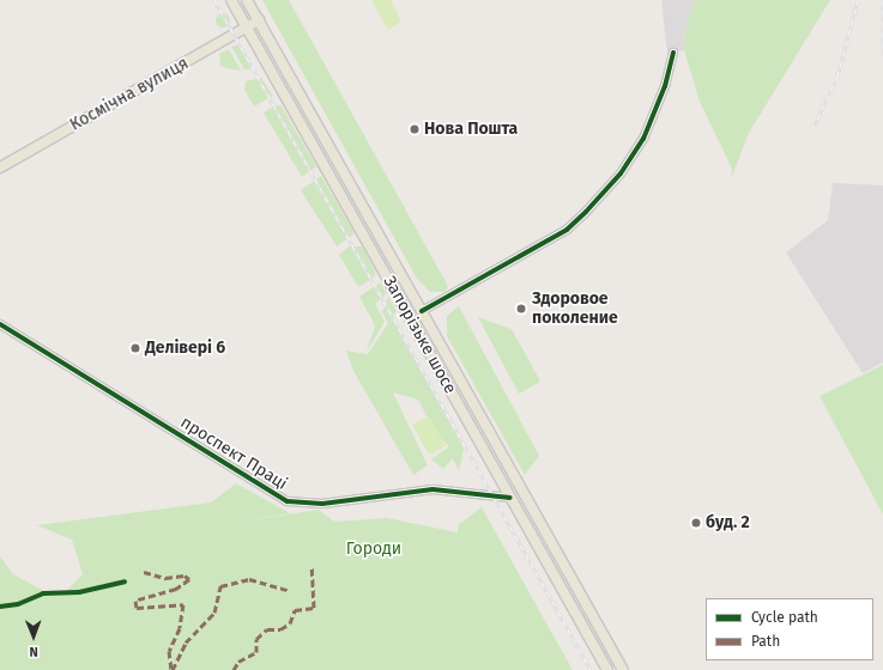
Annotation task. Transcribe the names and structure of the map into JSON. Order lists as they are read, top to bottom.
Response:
{
  "streets": {
    "main road": ["Космічна вулиця", "Запорізьке шосе"],
    "street": ["проспект Праці"]
  },
  "crossings": [
    ["Космічна вулиця", "Запорізьке шосе"],
    ["Запорізьке шосе", "проспект Праці"]
  ],
  "parks": ["Городи"],
  "places": [
    "Нова Пошта",
    "Здоровое поколение",
    "Делівері 6",
    "буд. 2"
  ],
  "legend": ["Cycle path", "Path"],
  "north": "bottom"
}
